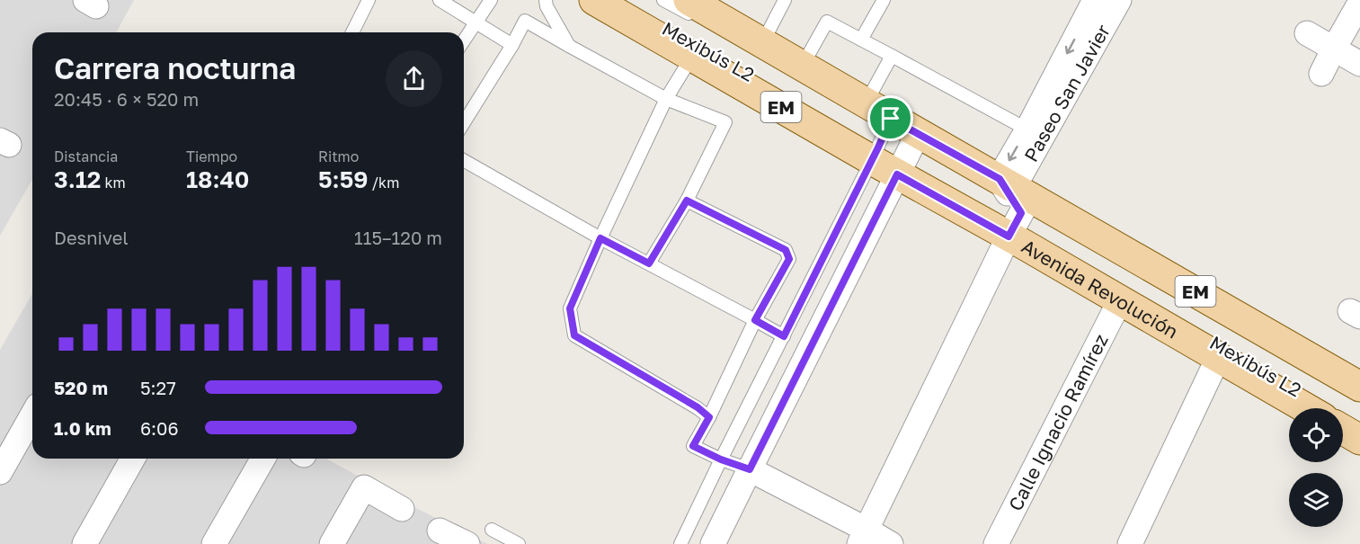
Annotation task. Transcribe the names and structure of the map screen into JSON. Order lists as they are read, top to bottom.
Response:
{
  "streets": {
    "main road": ["EM", "Avenida Revolución"],
    "street": ["Paseo San Javier", "Calle Ignacio Ramírez"],
    "lane": ["Mexibús L2"]
  },
  "crossings": [
    ["Mexibús L2", "Paseo San Javier"],
    ["Mexibús L2", "Avenida Revolución"],
    ["Paseo San Javier", "Avenida Revolución"],
    ["Avenida Revolución", "Calle Ignacio Ramírez"]
  ],
  "page": {
    "heading": ["Carrera nocturna", "20:45 · 6 × 520 m"],
    "stats": [
      ["Distancia", "3.12 km"],
      ["Tiempo", "18:40"],
      ["Ritmo", "5:59 /km"]
    ],
    "chart": ["Desnivel", "115–120 m"],
    "list": [
      {
        "name": "520 m",
        "note": "5:27"
      },
      {
        "name": "1.0 km",
        "note": "6:06"
      }
    ]
  }
}
